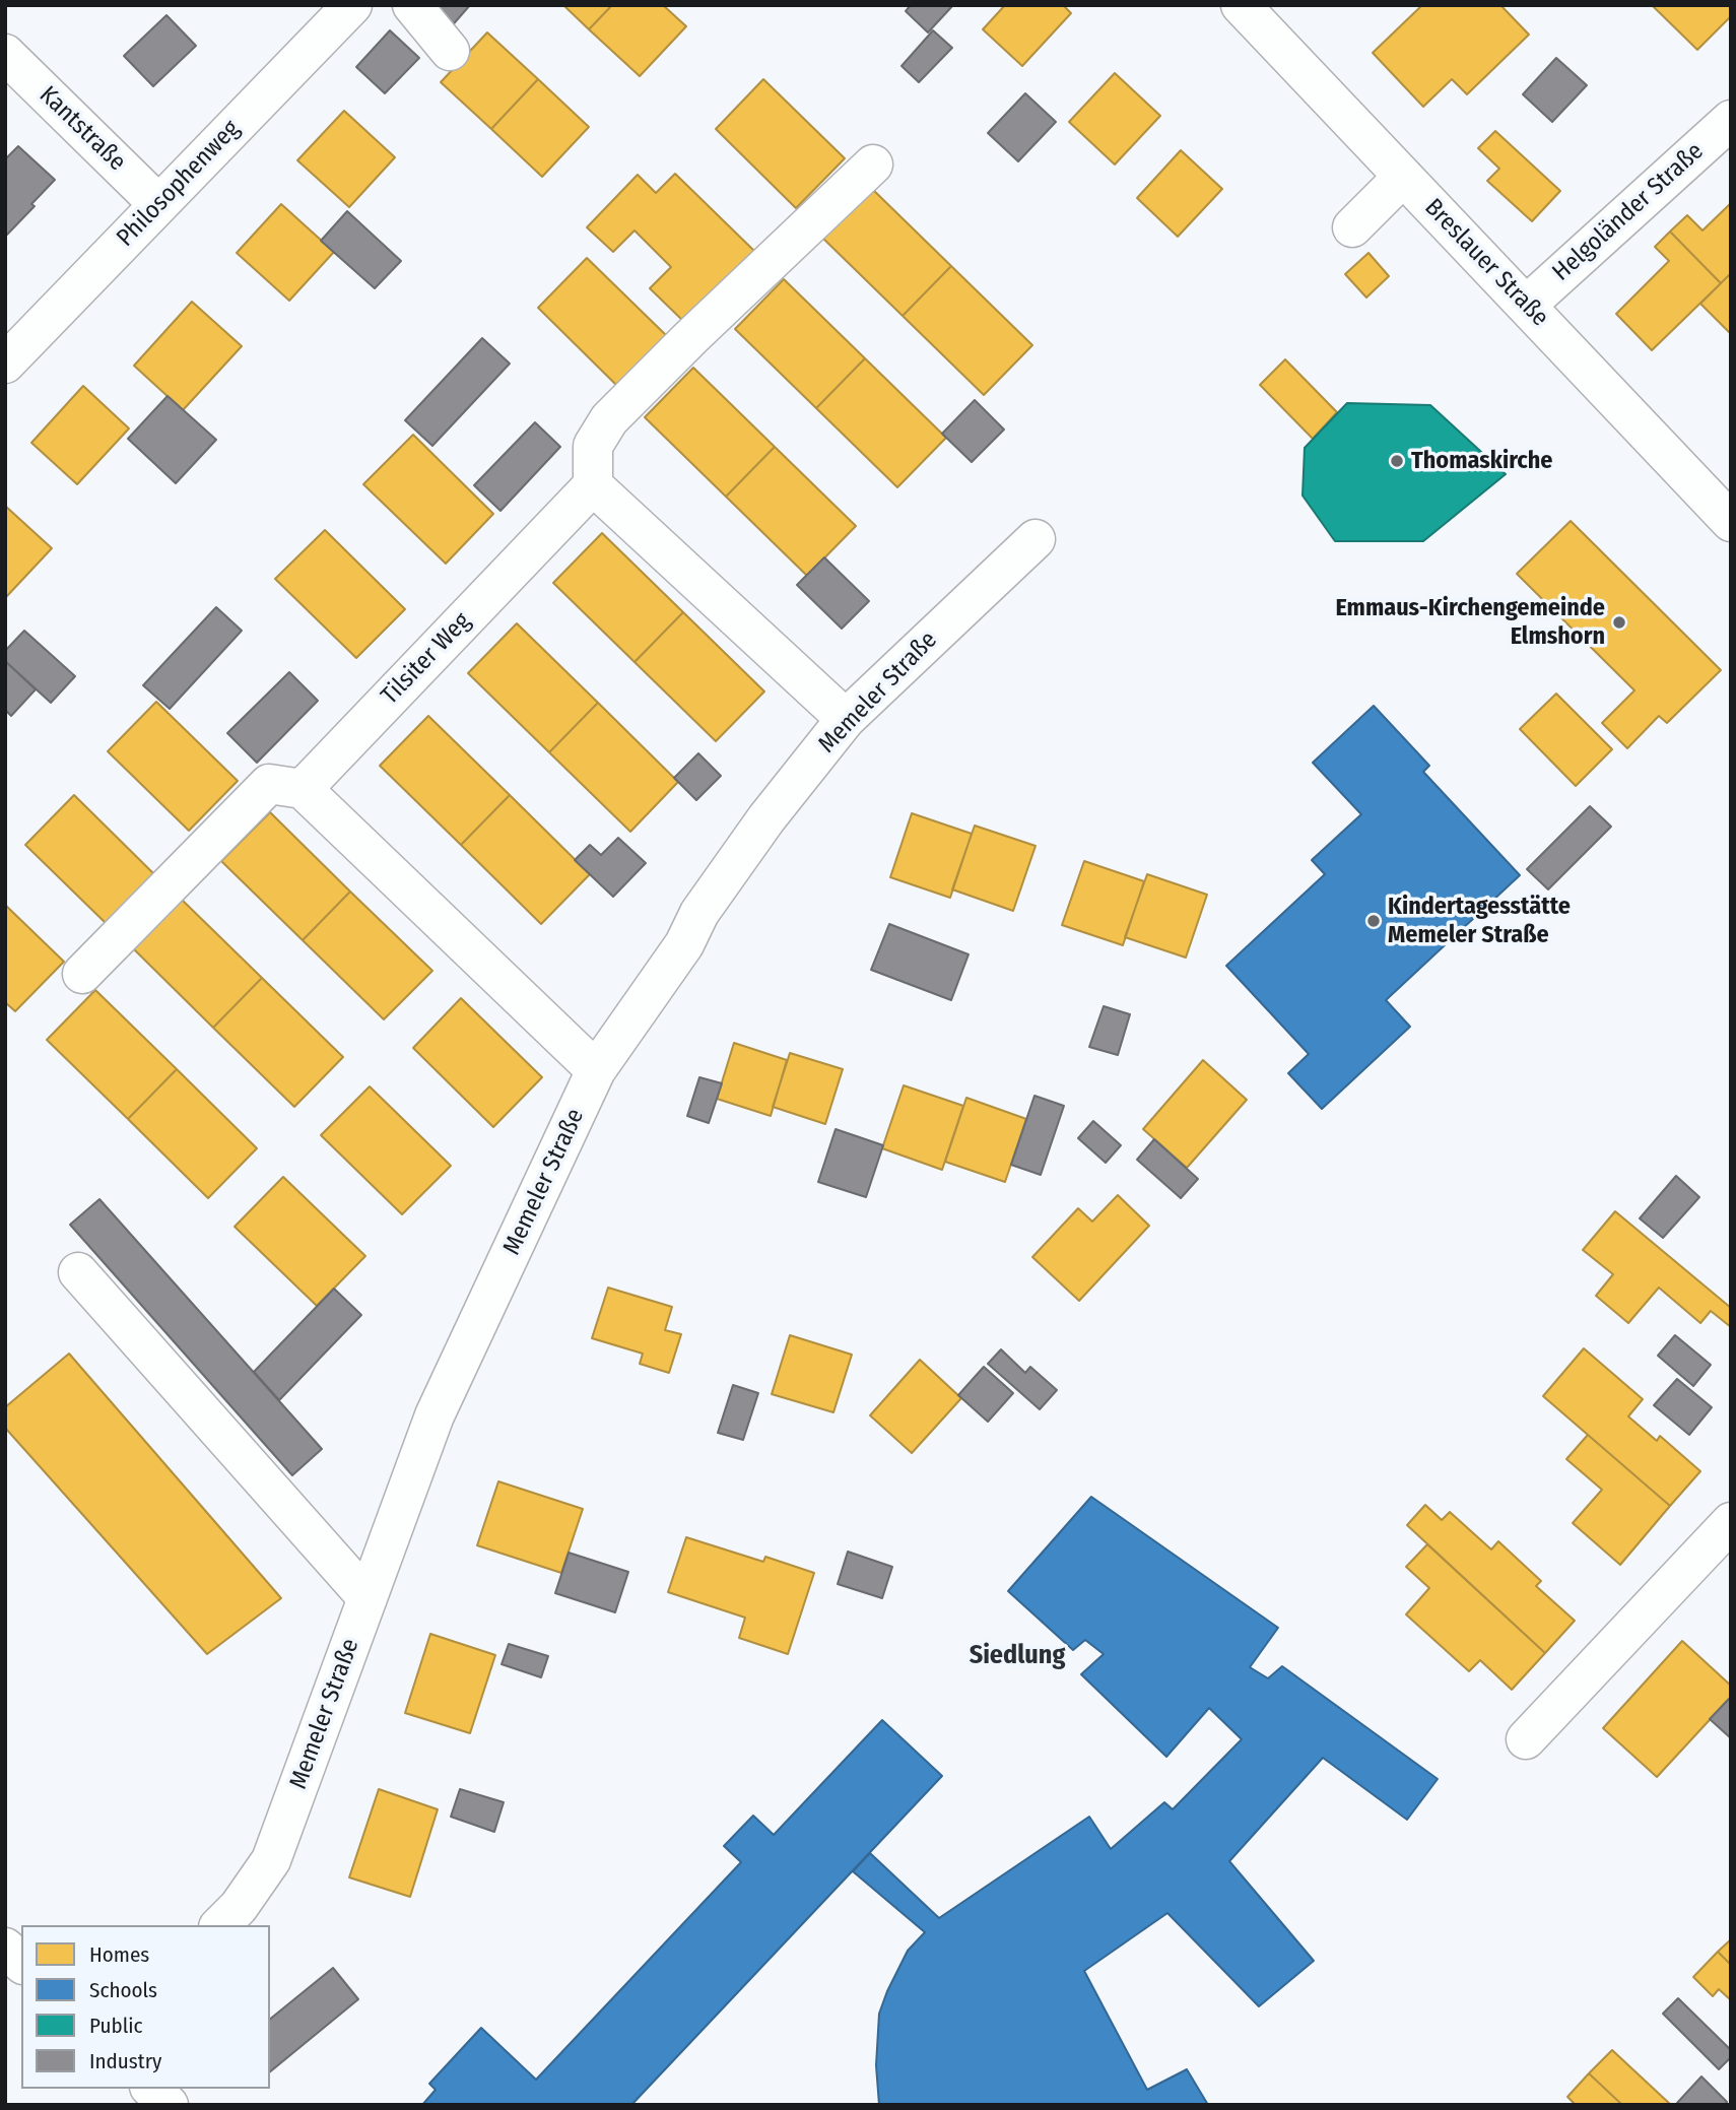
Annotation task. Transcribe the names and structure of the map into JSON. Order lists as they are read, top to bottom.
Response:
{
  "streets": {
    "street": [
      "Kantstraße",
      "Philosophenweg",
      "Helgoländer Straße",
      "Breslauer Straße",
      "Tilsiter Weg",
      "Memeler Straße"
    ]
  },
  "crossings": [
    ["Kantstraße", "Philosophenweg"],
    ["Helgoländer Straße", "Breslauer Straße"]
  ],
  "districts": ["Siedlung"],
  "places": ["Thomaskirche", "Emmaus-Kirchengemeinde Elmshorn", "Kindertagesstätte Memeler Straße"],
  "legend": [
    "Homes",
    "Schools",
    "Public",
    "Industry"
  ]
}
